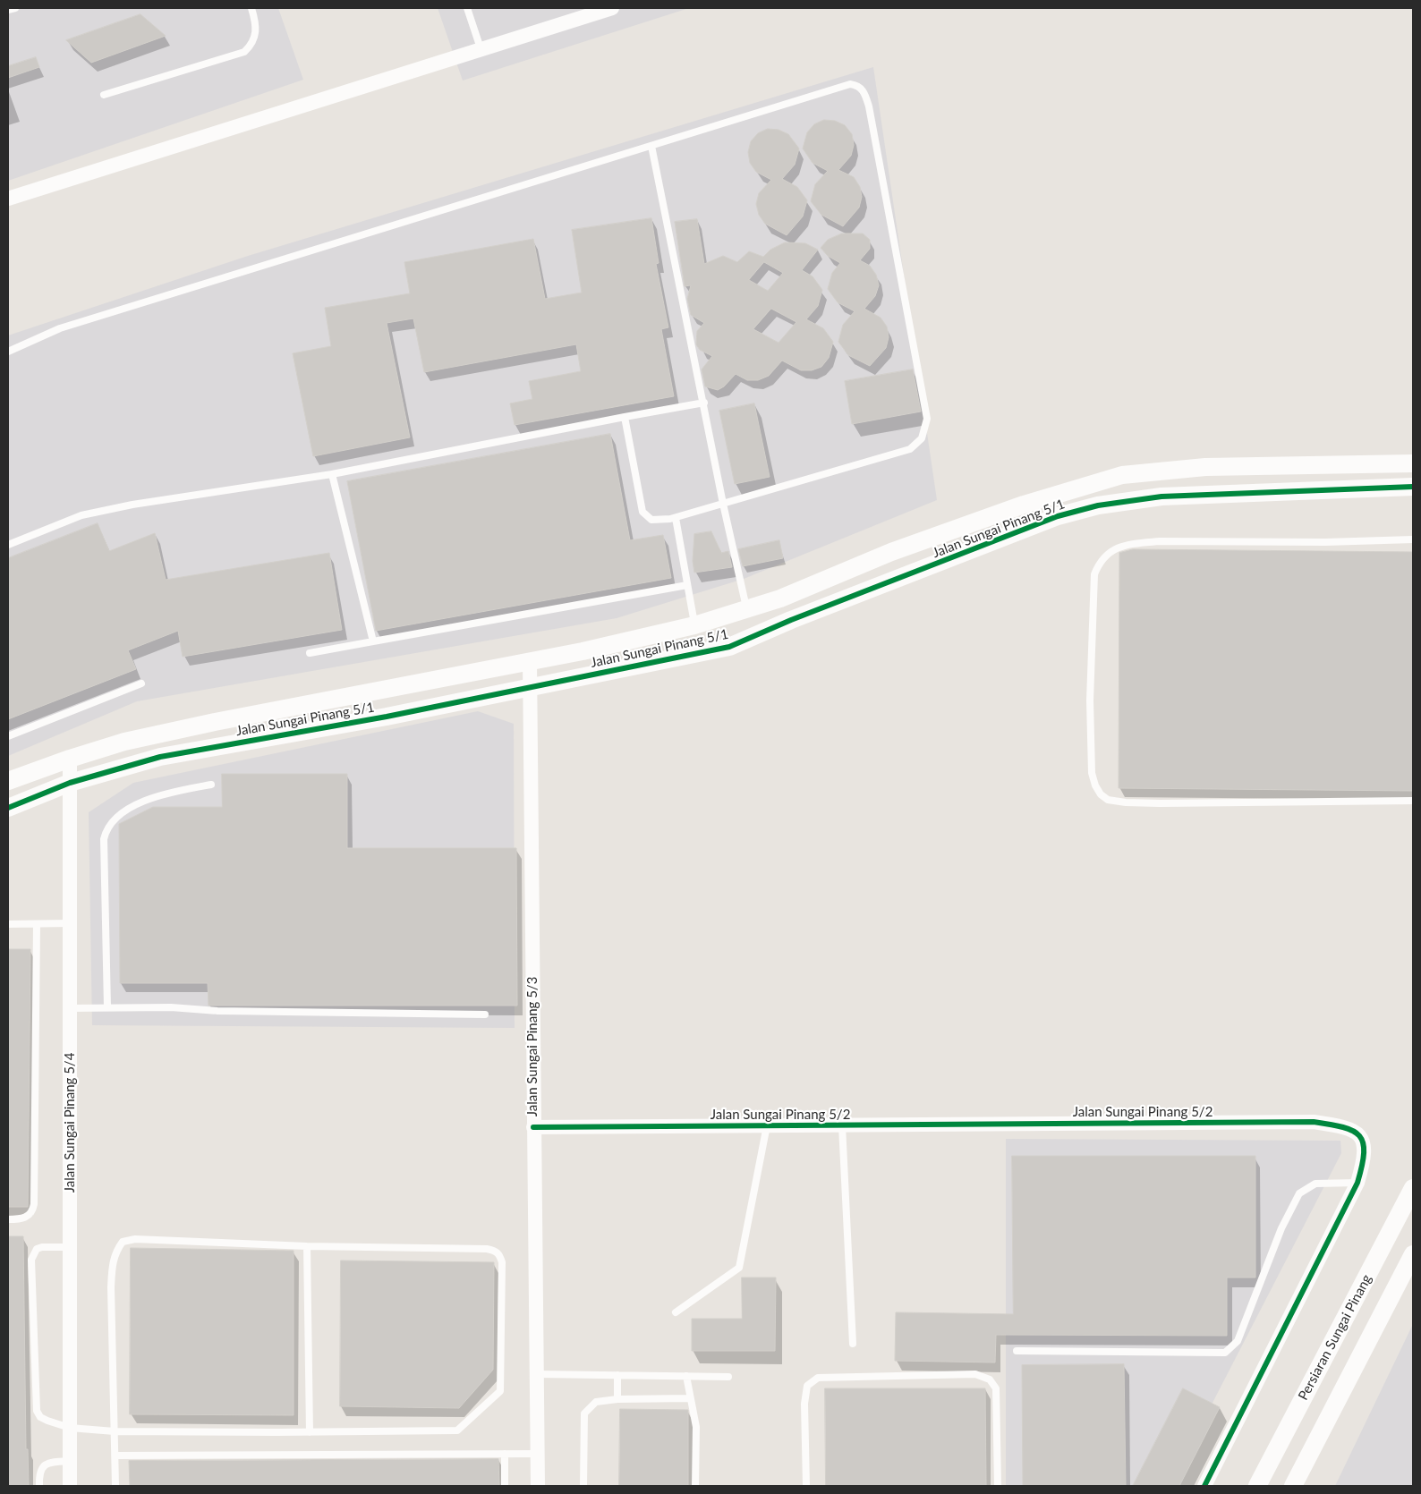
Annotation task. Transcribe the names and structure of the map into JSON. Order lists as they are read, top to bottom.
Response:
{
  "streets": {
    "street": [
      "Jalan Sungai Pinang 5/1",
      "Jalan Sungai Pinang 5/3",
      "Jalan Sungai Pinang 5/2",
      "Jalan Sungai Pinang 5/4",
      "Persiaran Sungai Pinang"
    ]
  },
  "crossings": [
    ["Jalan Sungai Pinang 5/1", "Jalan Sungai Pinang 5/3"],
    ["Jalan Sungai Pinang 5/1", "Jalan Sungai Pinang 5/4"],
    ["Jalan Sungai Pinang 5/3", "Jalan Sungai Pinang 5/2"]
  ]
}
